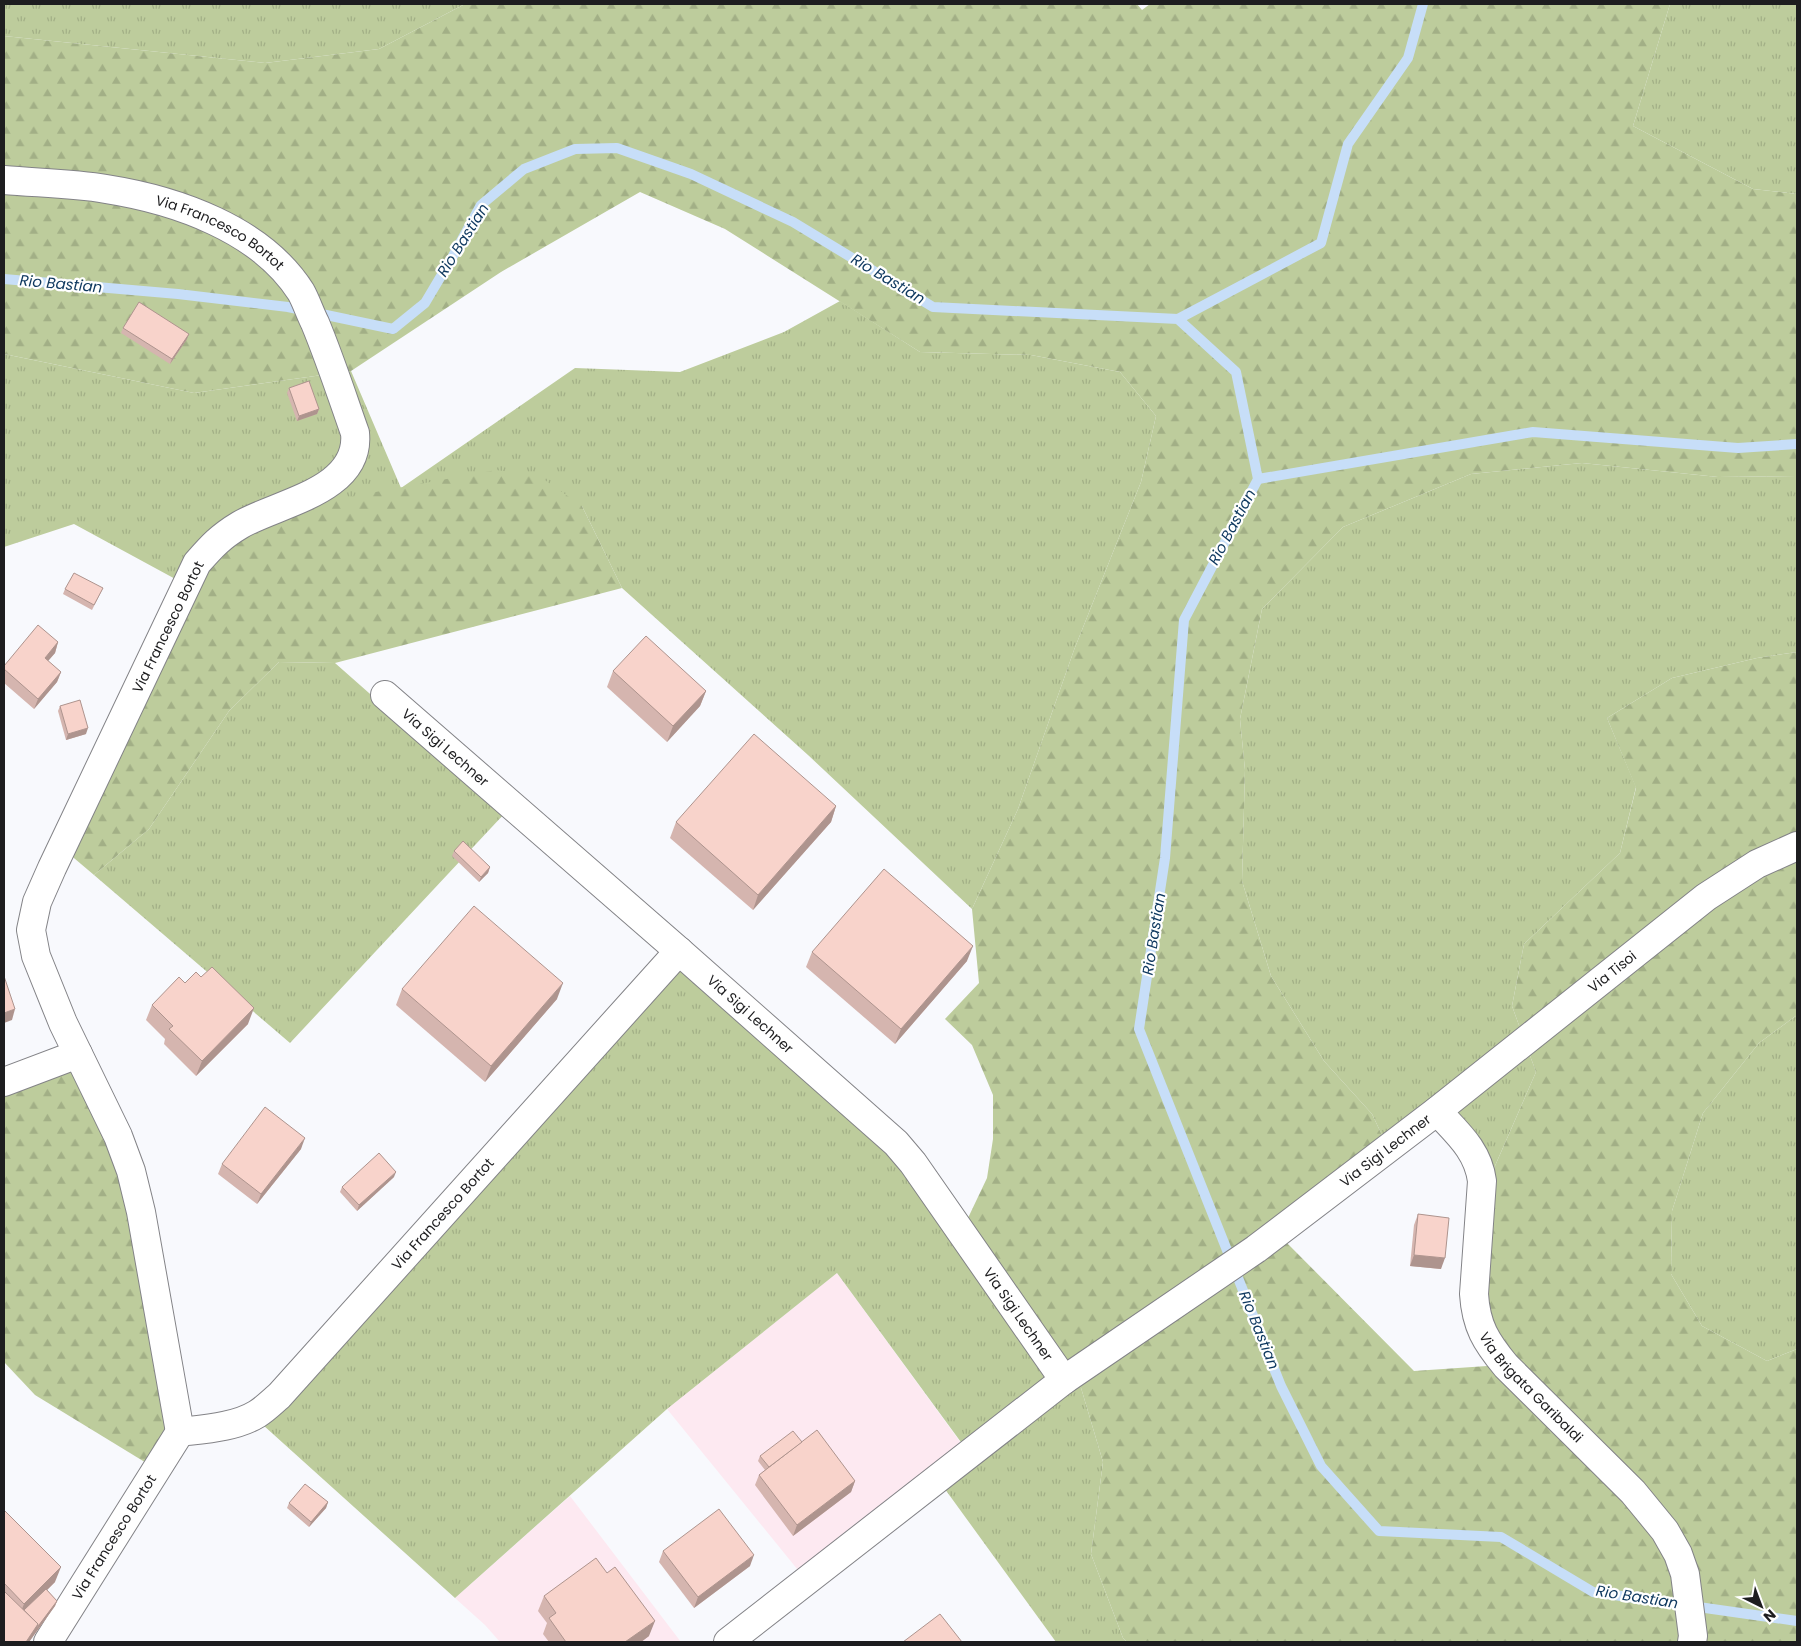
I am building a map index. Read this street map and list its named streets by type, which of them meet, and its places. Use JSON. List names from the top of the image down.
{
  "streets": {
    "street": [
      "Via Francesco Bortot",
      "Via Sigi Lechner",
      "Via Tisoi",
      "Via Brigata Garibaldi"
    ]
  },
  "crossings": [
    ["Via Francesco Bortot", "Via Sigi Lechner"],
    ["Via Sigi Lechner", "Via Tisoi"],
    ["Via Sigi Lechner", "Via Brigata Garibaldi"],
    ["Via Tisoi", "Via Brigata Garibaldi"]
  ],
  "water": ["Rio Bastian"],
  "north": "bottom right"
}
